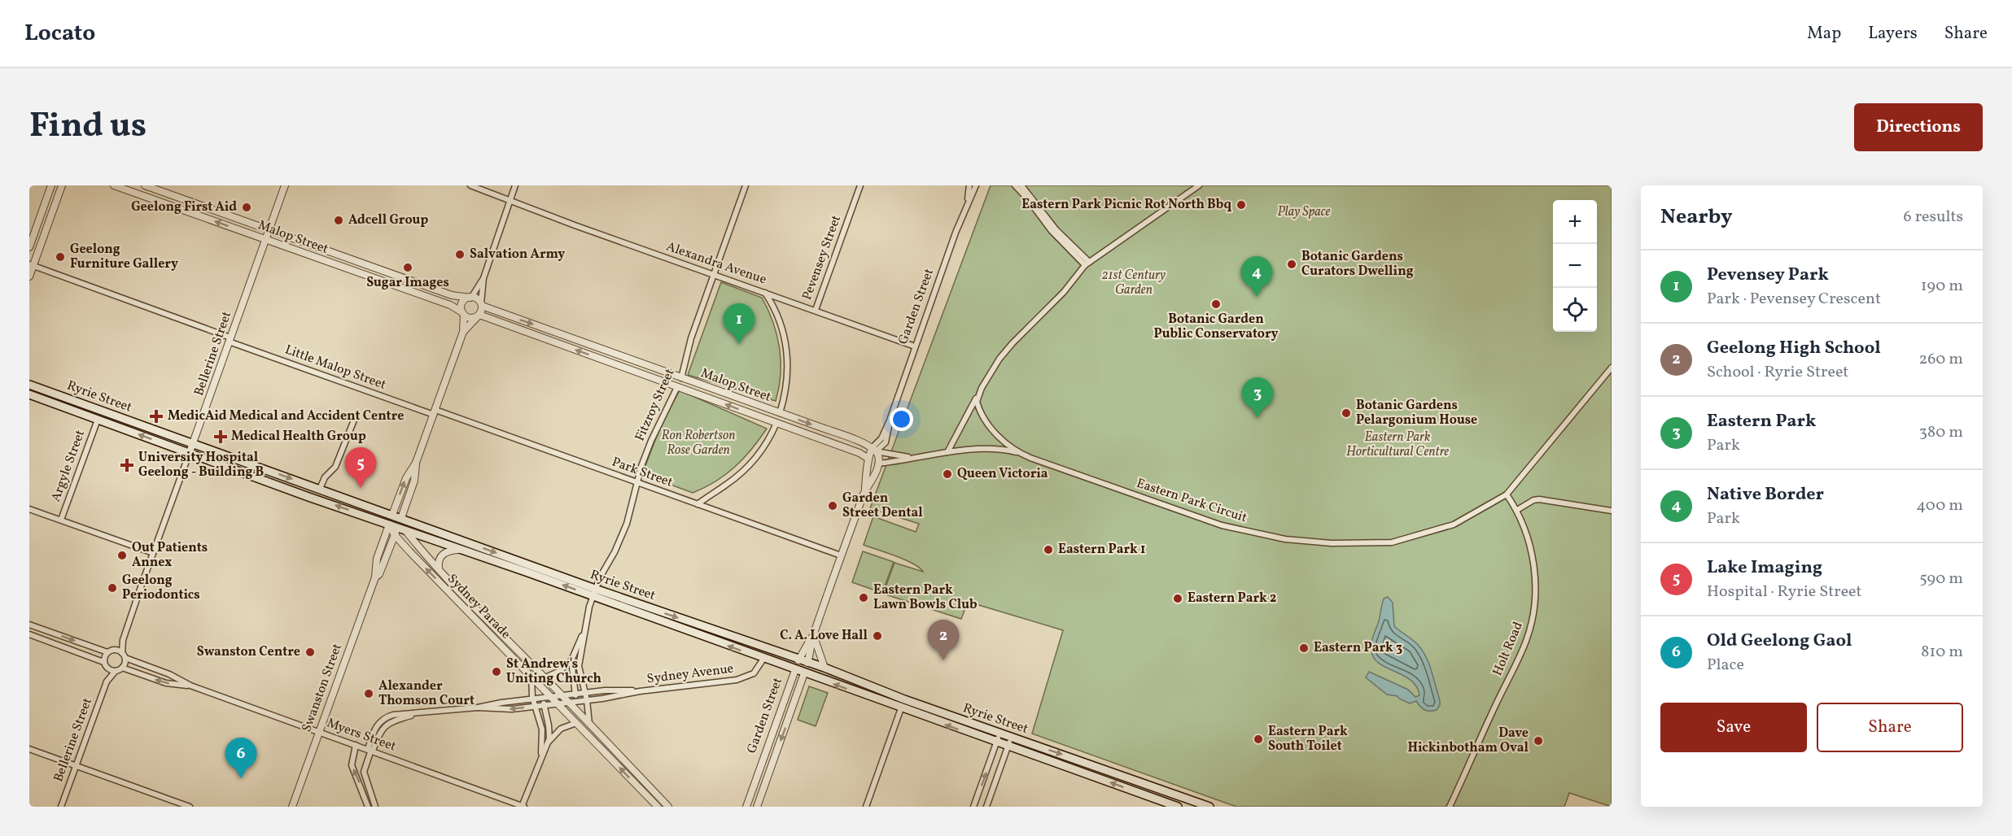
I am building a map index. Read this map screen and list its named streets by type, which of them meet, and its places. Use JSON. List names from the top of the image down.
{
  "streets": {
    "main road": ["Garden Street", "Ryrie Street", "Swanston Street"],
    "street": [
      "Malop Street",
      "Pevensey Street",
      "Alexandra Avenue",
      "Bellerine Street",
      "Little Malop Street",
      "Fitzroy Street",
      "Argyle Street",
      "Park Street",
      "Eastern Park Circuit",
      "Sydney Parade",
      "Holt Road",
      "Sydney Avenue",
      "Myers Street"
    ]
  },
  "crossings": [
    ["Malop Street", "Garden Street"],
    ["Malop Street", "Bellerine Street"],
    ["Malop Street", "Fitzroy Street"],
    ["Malop Street", "Eastern Park Circuit"],
    ["Malop Street", "Swanston Street"],
    ["Pevensey Street", "Alexandra Avenue"],
    ["Alexandra Avenue", "Garden Street"],
    ["Alexandra Avenue", "Fitzroy Street"],
    ["Garden Street", "Ryrie Street"],
    ["Garden Street", "Park Street"],
    ["Garden Street", "Eastern Park Circuit"],
    ["Bellerine Street", "Little Malop Street"],
    ["Bellerine Street", "Ryrie Street"],
    ["Bellerine Street", "Myers Street"],
    ["Little Malop Street", "Park Street"],
    ["Little Malop Street", "Swanston Street"],
    ["Ryrie Street", "Fitzroy Street"],
    ["Ryrie Street", "Argyle Street"],
    ["Ryrie Street", "Sydney Parade"],
    ["Ryrie Street", "Sydney Avenue"],
    ["Ryrie Street", "Swanston Street"],
    ["Fitzroy Street", "Park Street"],
    ["Fitzroy Street", "Sydney Parade"],
    ["Fitzroy Street", "Sydney Avenue"],
    ["Park Street", "Swanston Street"],
    ["Eastern Park Circuit", "Holt Road"],
    ["Sydney Parade", "Sydney Avenue"],
    ["Sydney Parade", "Swanston Street"],
    ["Swanston Street", "Myers Street"]
  ],
  "parks": [
    "Play Space",
    "21st Century Garden",
    "Ron Robertson Rose Garden",
    "Eastern Park Horticultural Centre"
  ],
  "places": {
    "other": [
      "Eastern Park Picnic Rot North Bbq",
      "Geelong First Aid",
      "Adcell Group",
      "Salvation Army",
      "Geelong Furniture Gallery",
      "Botanic Gardens Curators Dwelling",
      "Sugar Images",
      "Botanic Garden Public Conservatory",
      "Botanic Gardens Pelargonium House",
      "Queen Victoria",
      "Garden Street Dental",
      "Eastern Park 1",
      "Out Patients Annex",
      "Geelong Periodontics",
      "Eastern Park Lawn Bowls Club",
      "Eastern Park 2",
      "C. A. Love Hall",
      "Eastern Park 3",
      "Swanston Centre",
      "St Andrew's Uniting Church",
      "Alexander Thomson Court",
      "Eastern Park South Toilet",
      "Dave Hickinbotham Oval"
    ],
    "health": ["MedicAid Medical and Accident Centre", "Medical Health Group", "University Hospital Geelong - Building B"]
  },
  "page": {
    "header": "Locato",
    "nav": ["Map", "Layers", "Share"],
    "title": "Find us",
    "buttons": [
      "Directions",
      ["Save", "Share"]
    ],
    "heading": ["Nearby", "6 results"],
    "map_buttons": ["+", "−"],
    "list": [
      {
        "mark": "1",
        "name": "Pevensey Park",
        "note": "Park · Pevensey Crescent",
        "value": "190 m"
      },
      {
        "mark": "2",
        "name": "Geelong High School",
        "note": "School · Ryrie Street",
        "value": "260 m"
      },
      {
        "mark": "3",
        "name": "Eastern Park",
        "note": "Park",
        "value": "380 m"
      },
      {
        "mark": "4",
        "name": "Native Border",
        "note": "Park",
        "value": "400 m"
      },
      {
        "mark": "5",
        "name": "Lake Imaging",
        "note": "Hospital · Ryrie Street",
        "value": "590 m"
      },
      {
        "mark": "6",
        "name": "Old Geelong Gaol",
        "note": "Place",
        "value": "810 m"
      }
    ],
    "pins": [
      "4",
      "1",
      "3",
      "5",
      "2",
      "6"
    ]
  }
}
